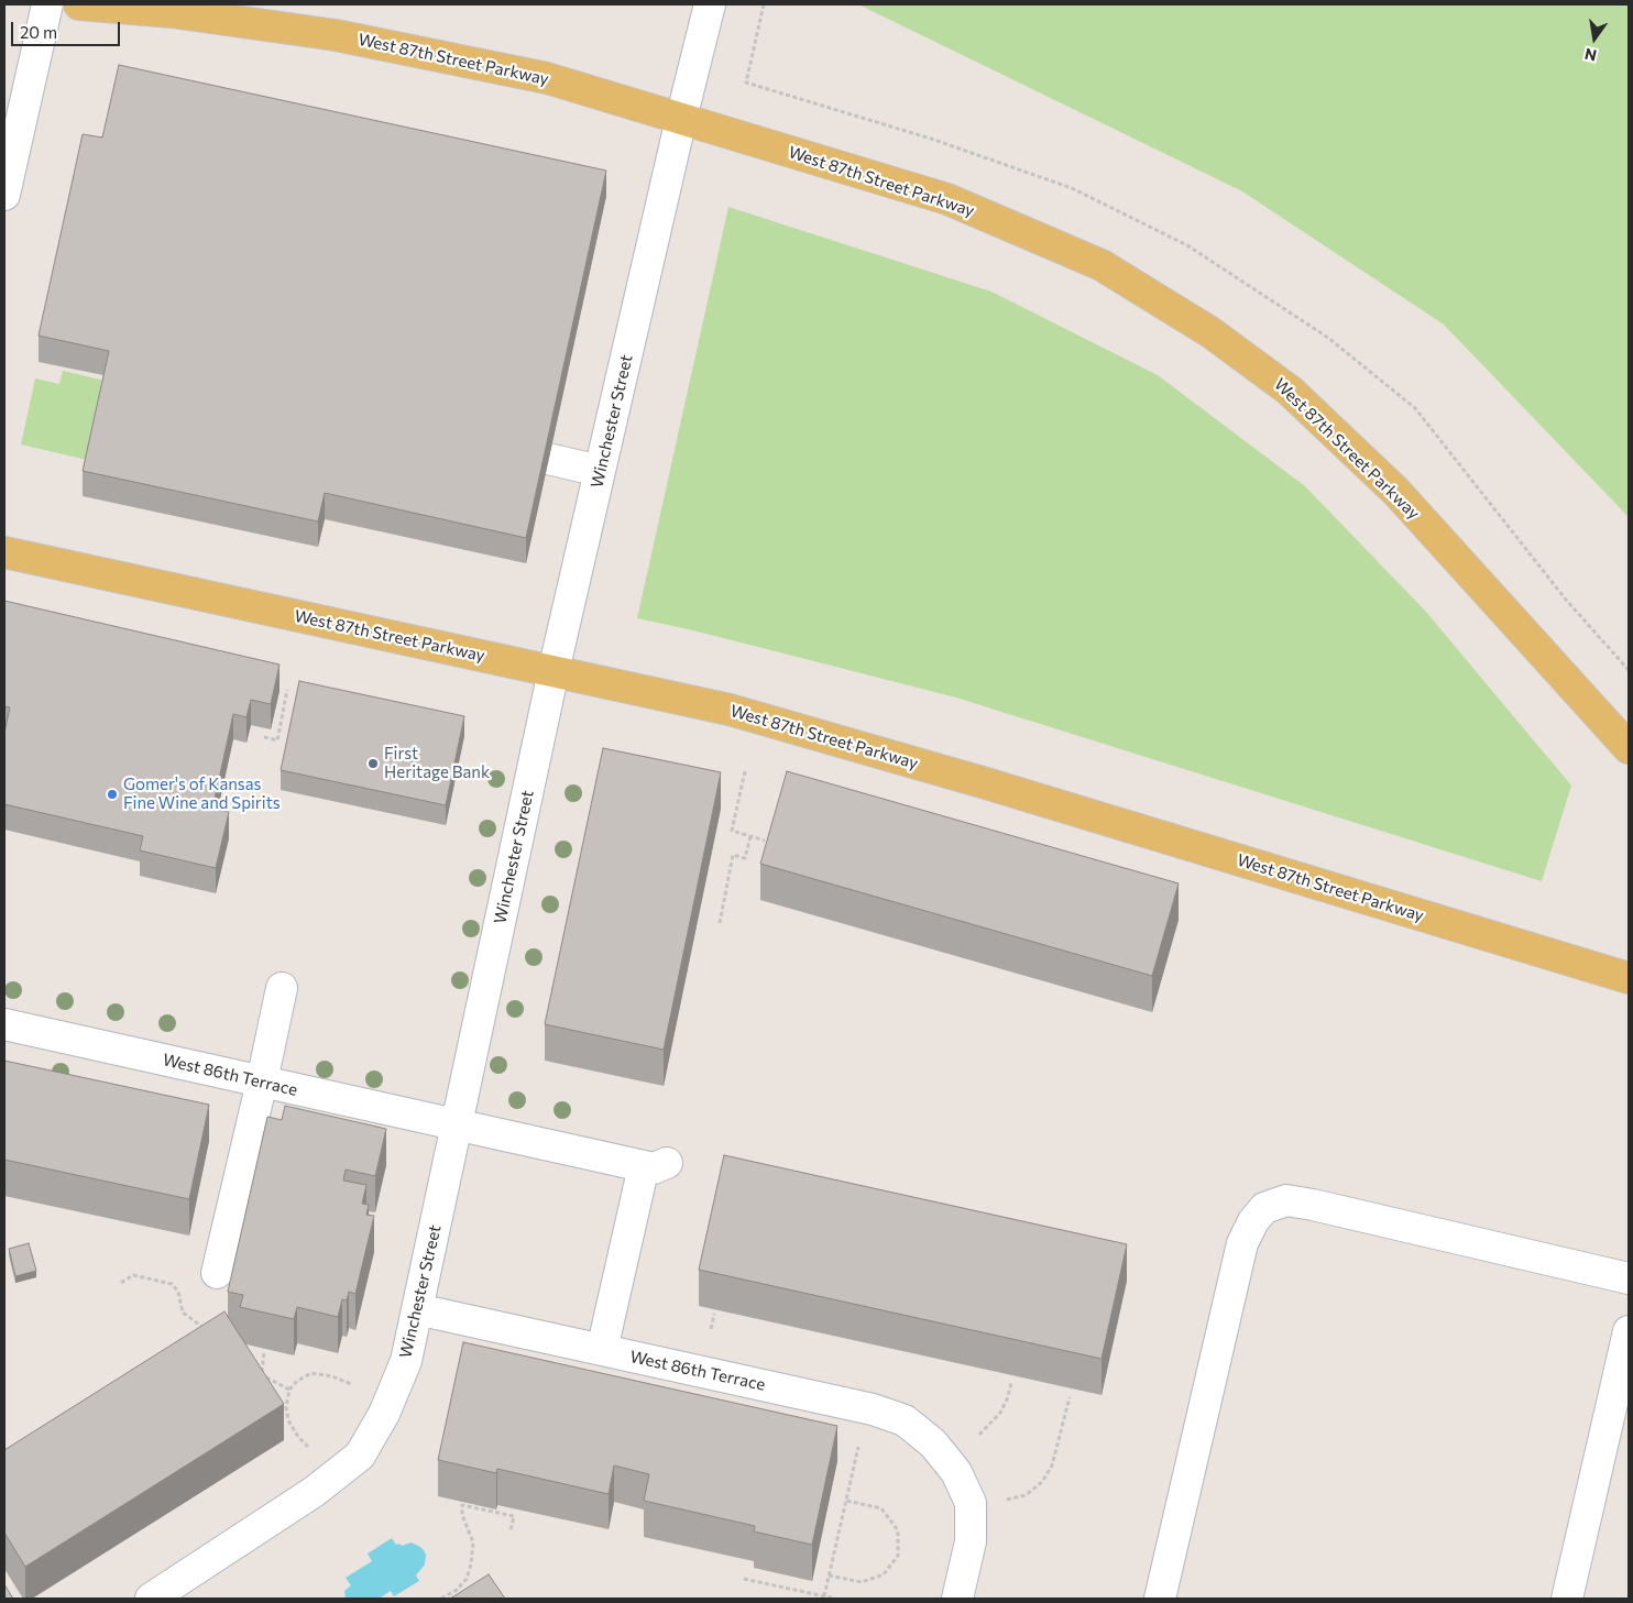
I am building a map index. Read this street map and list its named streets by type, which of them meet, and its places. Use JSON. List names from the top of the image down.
{
  "streets": {
    "main road": ["West 87th Street Parkway"],
    "street": ["Winchester Street", "West 86th Terrace"]
  },
  "crossings": [
    ["West 87th Street Parkway", "Winchester Street"],
    ["Winchester Street", "West 86th Terrace"]
  ],
  "places": ["First Heritage Bank", "Gomer's of Kansas Fine Wine and Spirits"],
  "scale_bar": "20 m",
  "north": "bottom"
}
